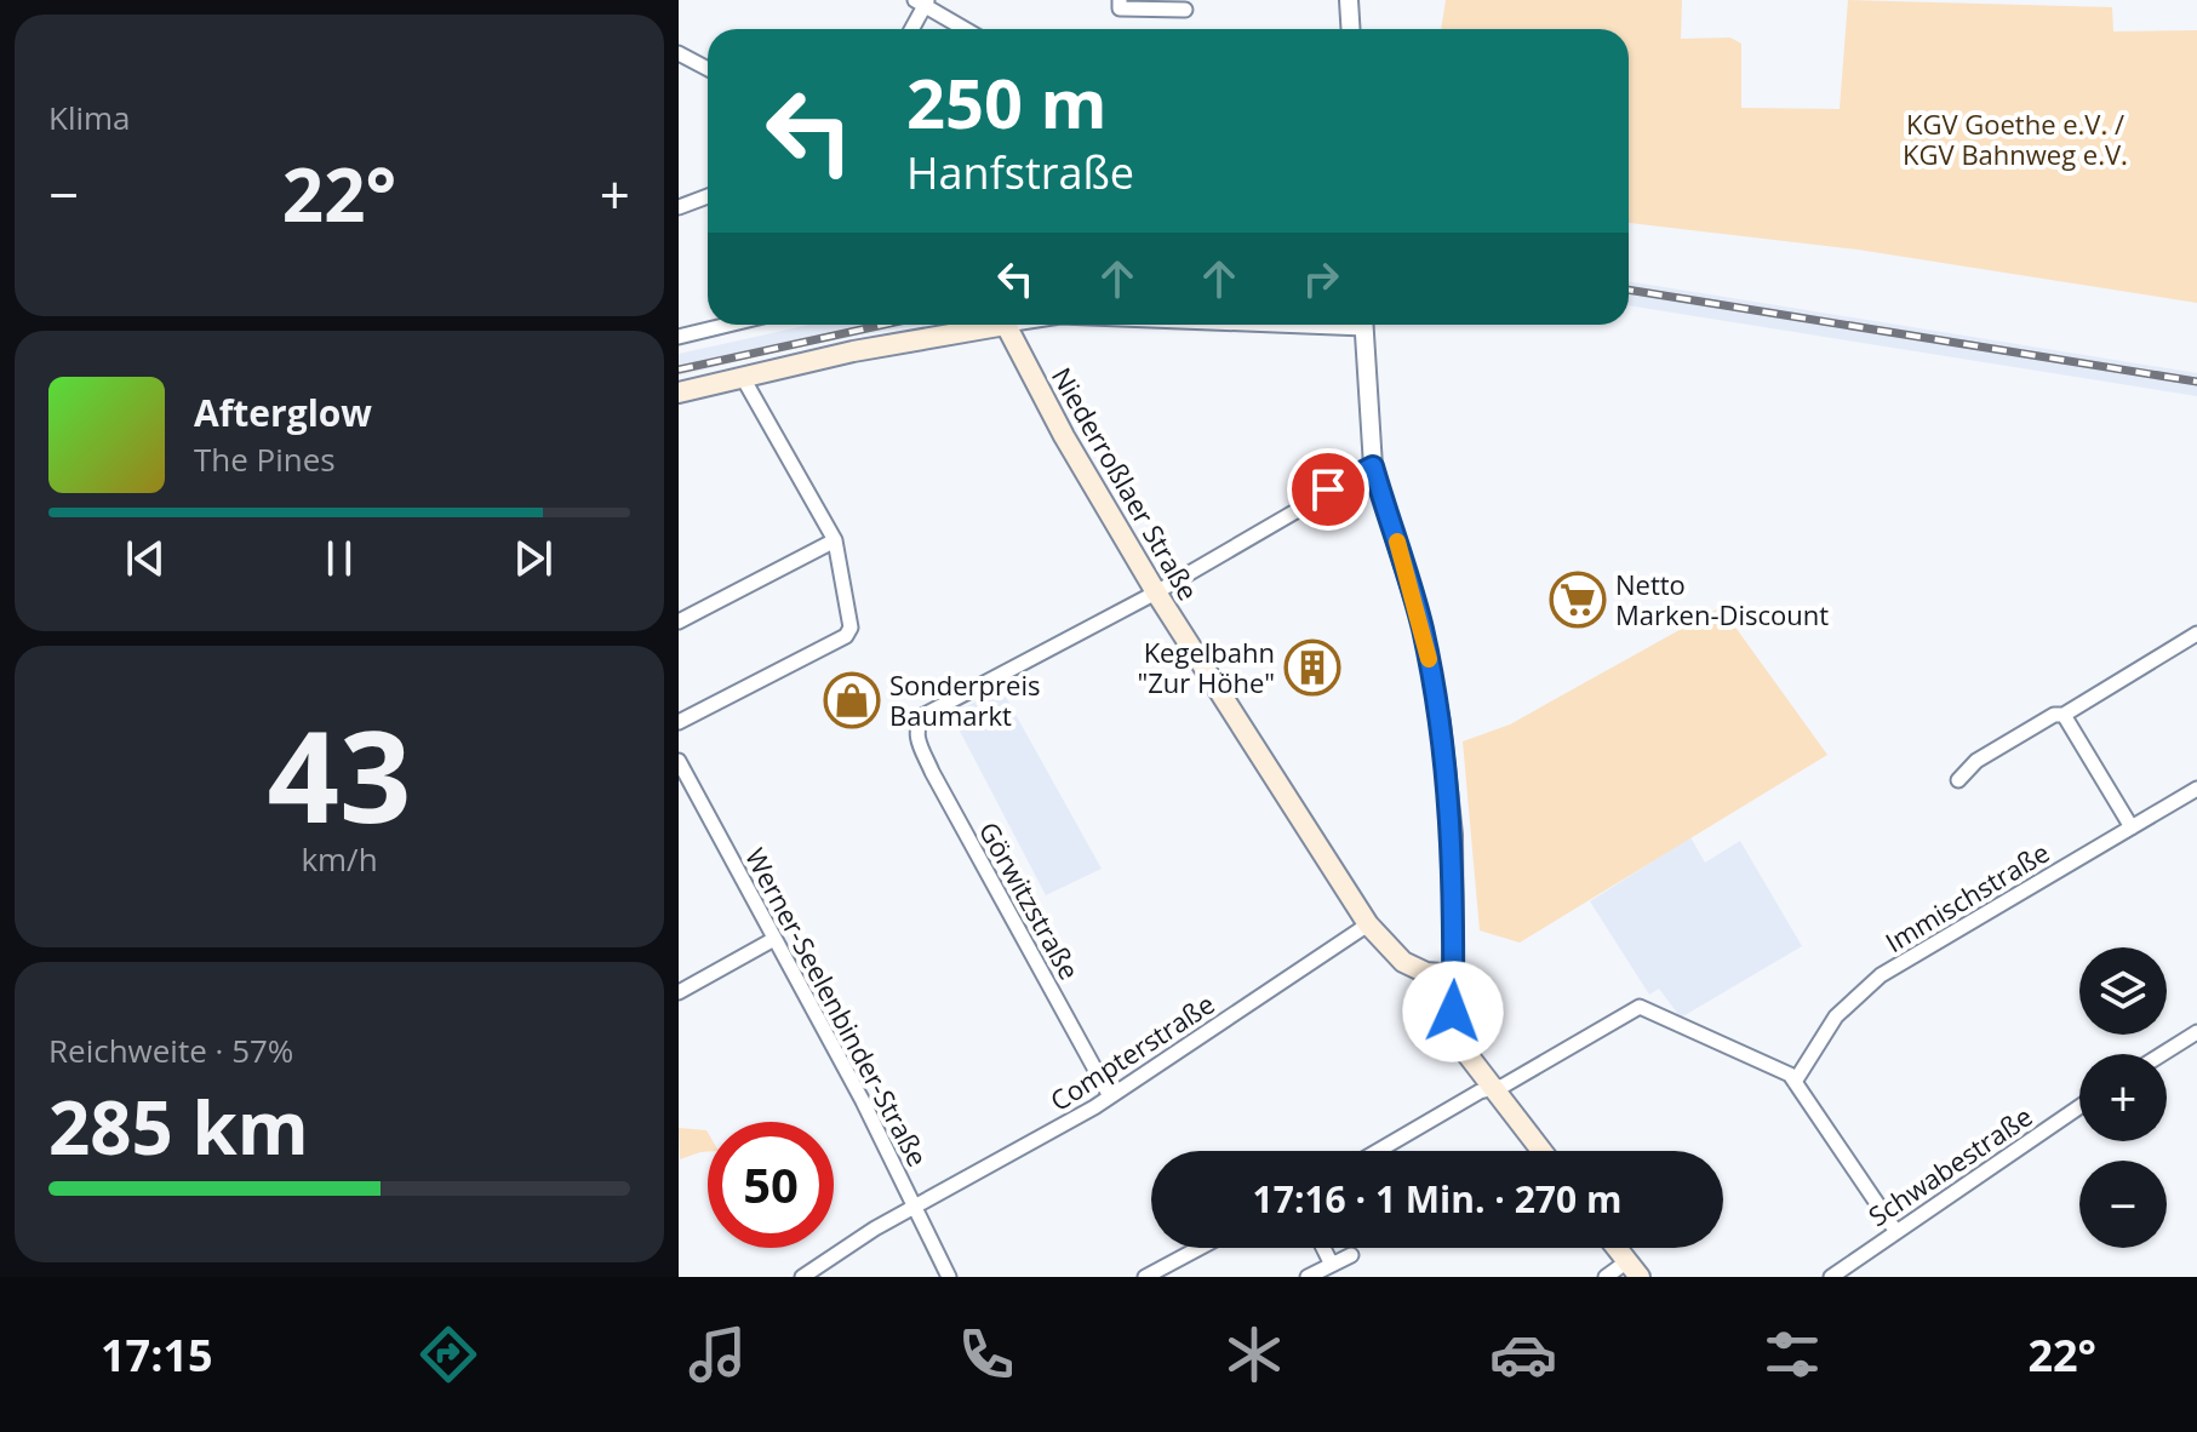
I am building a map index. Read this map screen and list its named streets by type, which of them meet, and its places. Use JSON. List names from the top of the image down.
{
  "streets": {
    "main road": ["Niederroßlaer Straße"],
    "street": [
      "Immischstraße",
      "Görwitzstraße",
      "Werner-Seelenbinder-Straße",
      "Compterstraße",
      "Schwabestraße"
    ]
  },
  "crossings": [
    ["Niederroßlaer Straße", "Görwitzstraße"],
    ["Niederroßlaer Straße", "Compterstraße"],
    ["Görwitzstraße", "Compterstraße"],
    ["Werner-Seelenbinder-Straße", "Compterstraße"]
  ],
  "parks": ["KGV Goethe e.V. / KGV Bahnweg e.V."],
  "places": {
    "supermarket": ["Netto Marken-Discount"],
    "building": ["Kegelbahn \"Zur Höhe\""],
    "shop": ["Sonderpreis Baumarkt"]
  },
  "page": {
    "tile": [
      "Klima",
      ["43", "km/h"],
      ["Reichweite · 57%", "285 km"]
    ],
    "turn": ["250 m", "Hanfstraße"],
    "heat": ["−", "22°", "+"],
    "song": ["Afterglow", "The Pines"],
    "map_buttons": ["+", "−"],
    "limit": "50",
    "trip": "17:16 · 1 Min. · 270 m",
    "tabs": ["17:15", "22°"]
  }
}
